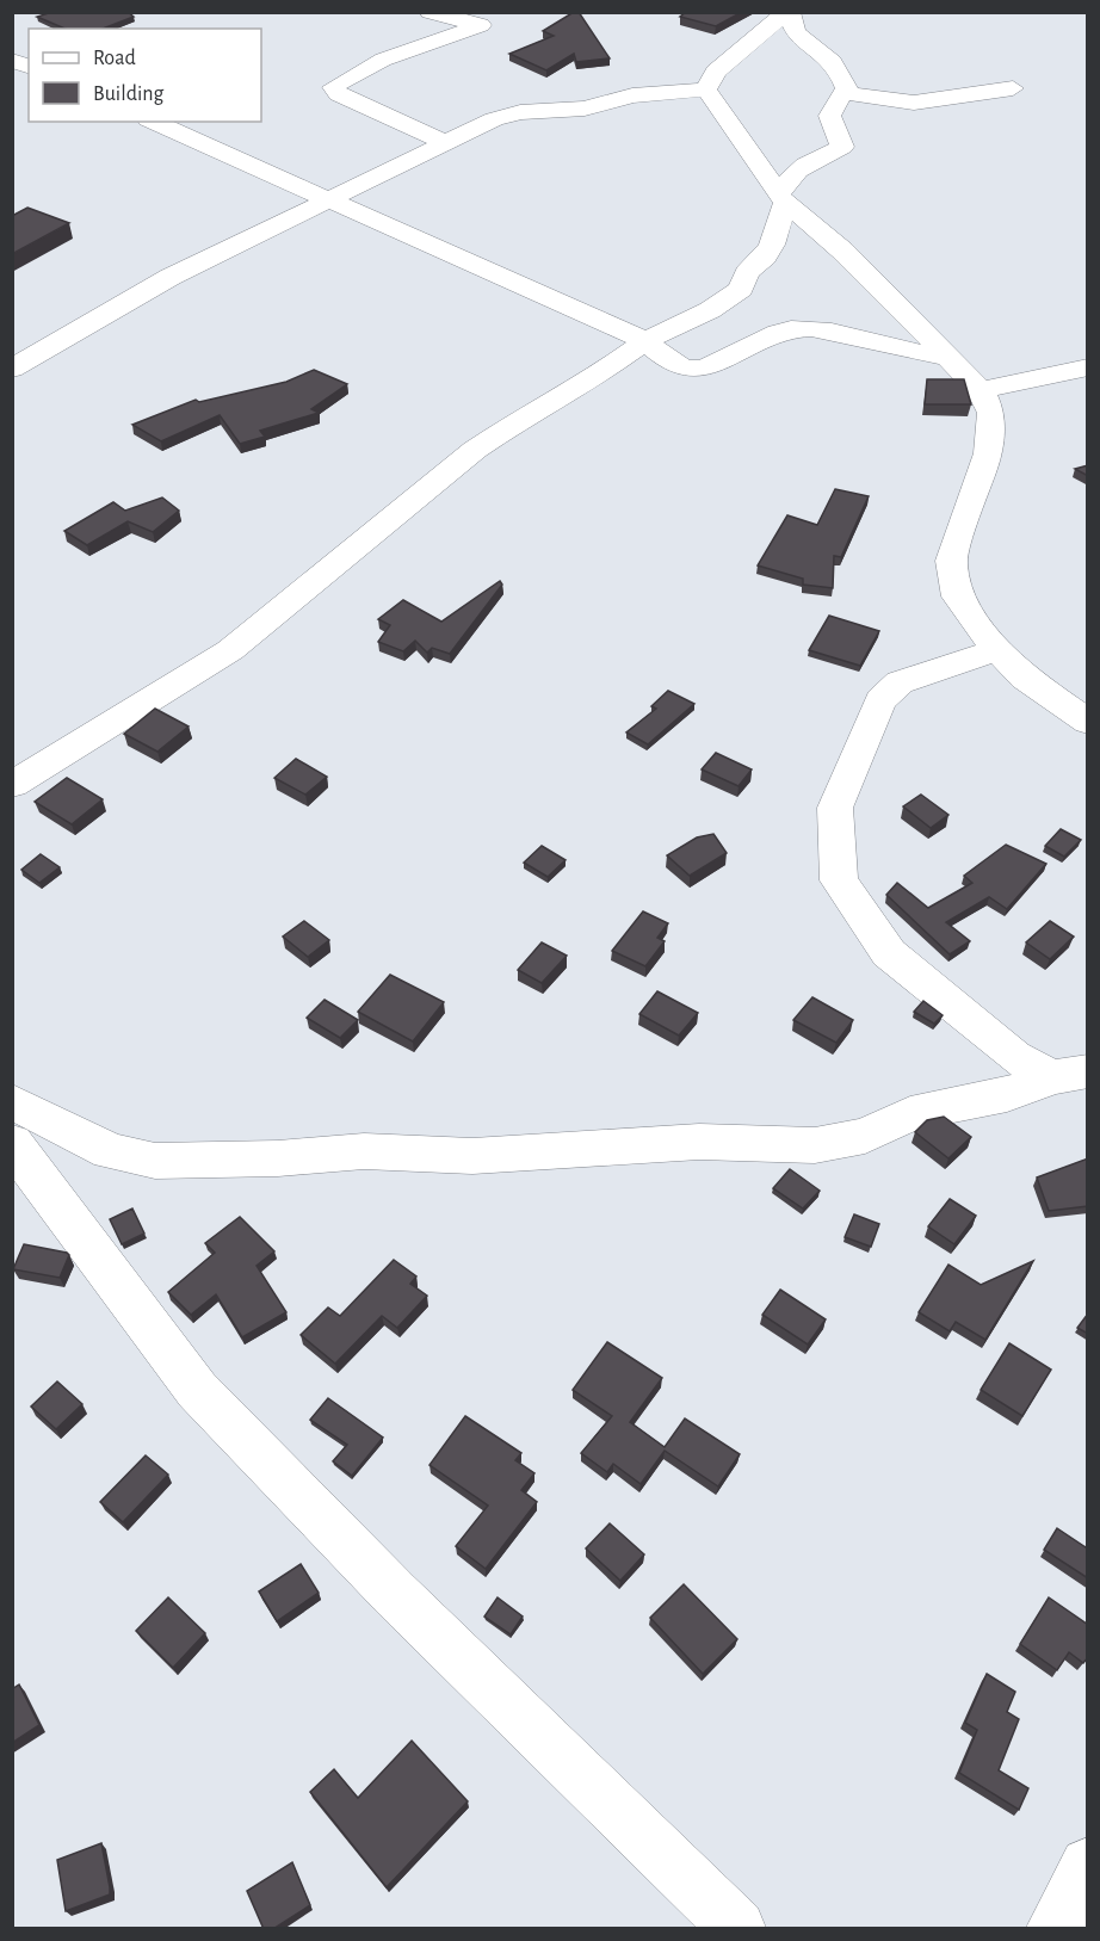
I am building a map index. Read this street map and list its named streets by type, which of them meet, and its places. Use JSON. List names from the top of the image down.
{
  "legend": ["Road", "Building"]
}
